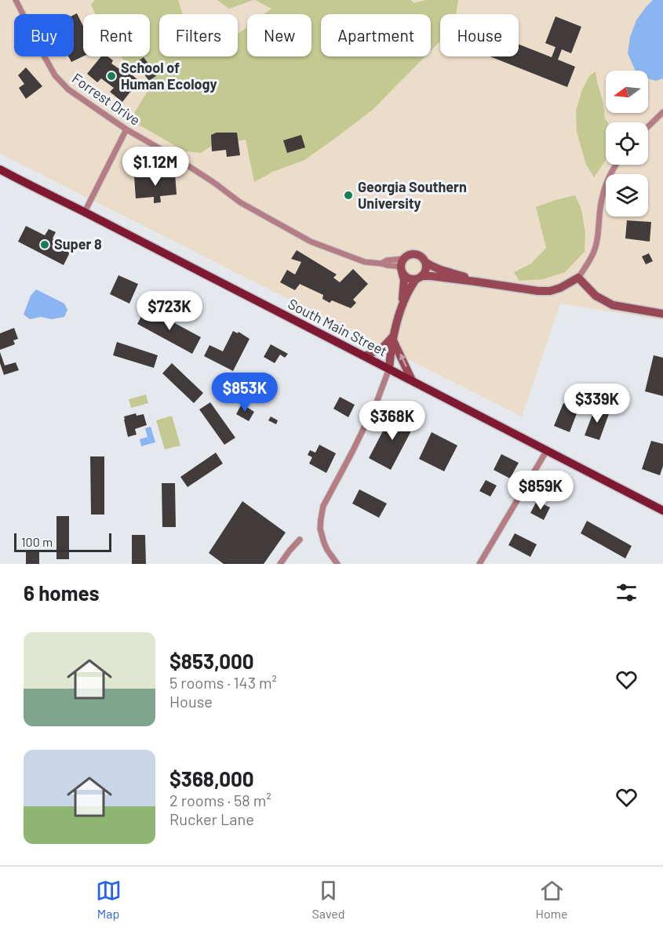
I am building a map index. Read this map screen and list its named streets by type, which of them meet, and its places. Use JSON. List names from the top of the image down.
{
  "streets": {
    "main road": ["South Main Street"],
    "street": ["Forrest Drive"]
  },
  "places": ["School of Human Ecology", "Georgia Southern University", "Super 8"],
  "scale_bar": "100 m",
  "north": "left",
  "page": {
    "chip": [
      "Buy",
      "Rent",
      "Filters",
      "New",
      "Apartment",
      "House"
    ],
    "price": [
      "$1.12M",
      "$723K",
      "$853K",
      "$339K",
      "$368K",
      "$859K"
    ],
    "scale": "100 m",
    "heading": "6 homes",
    "list": [
      {
        "name": "$853,000",
        "note": "5 rooms · 143 m² · House"
      },
      {
        "name": "$368,000",
        "note": "2 rooms · 58 m² · Rucker Lane"
      }
    ],
    "tabs": ["Map", "Saved", "Home"]
  }
}
